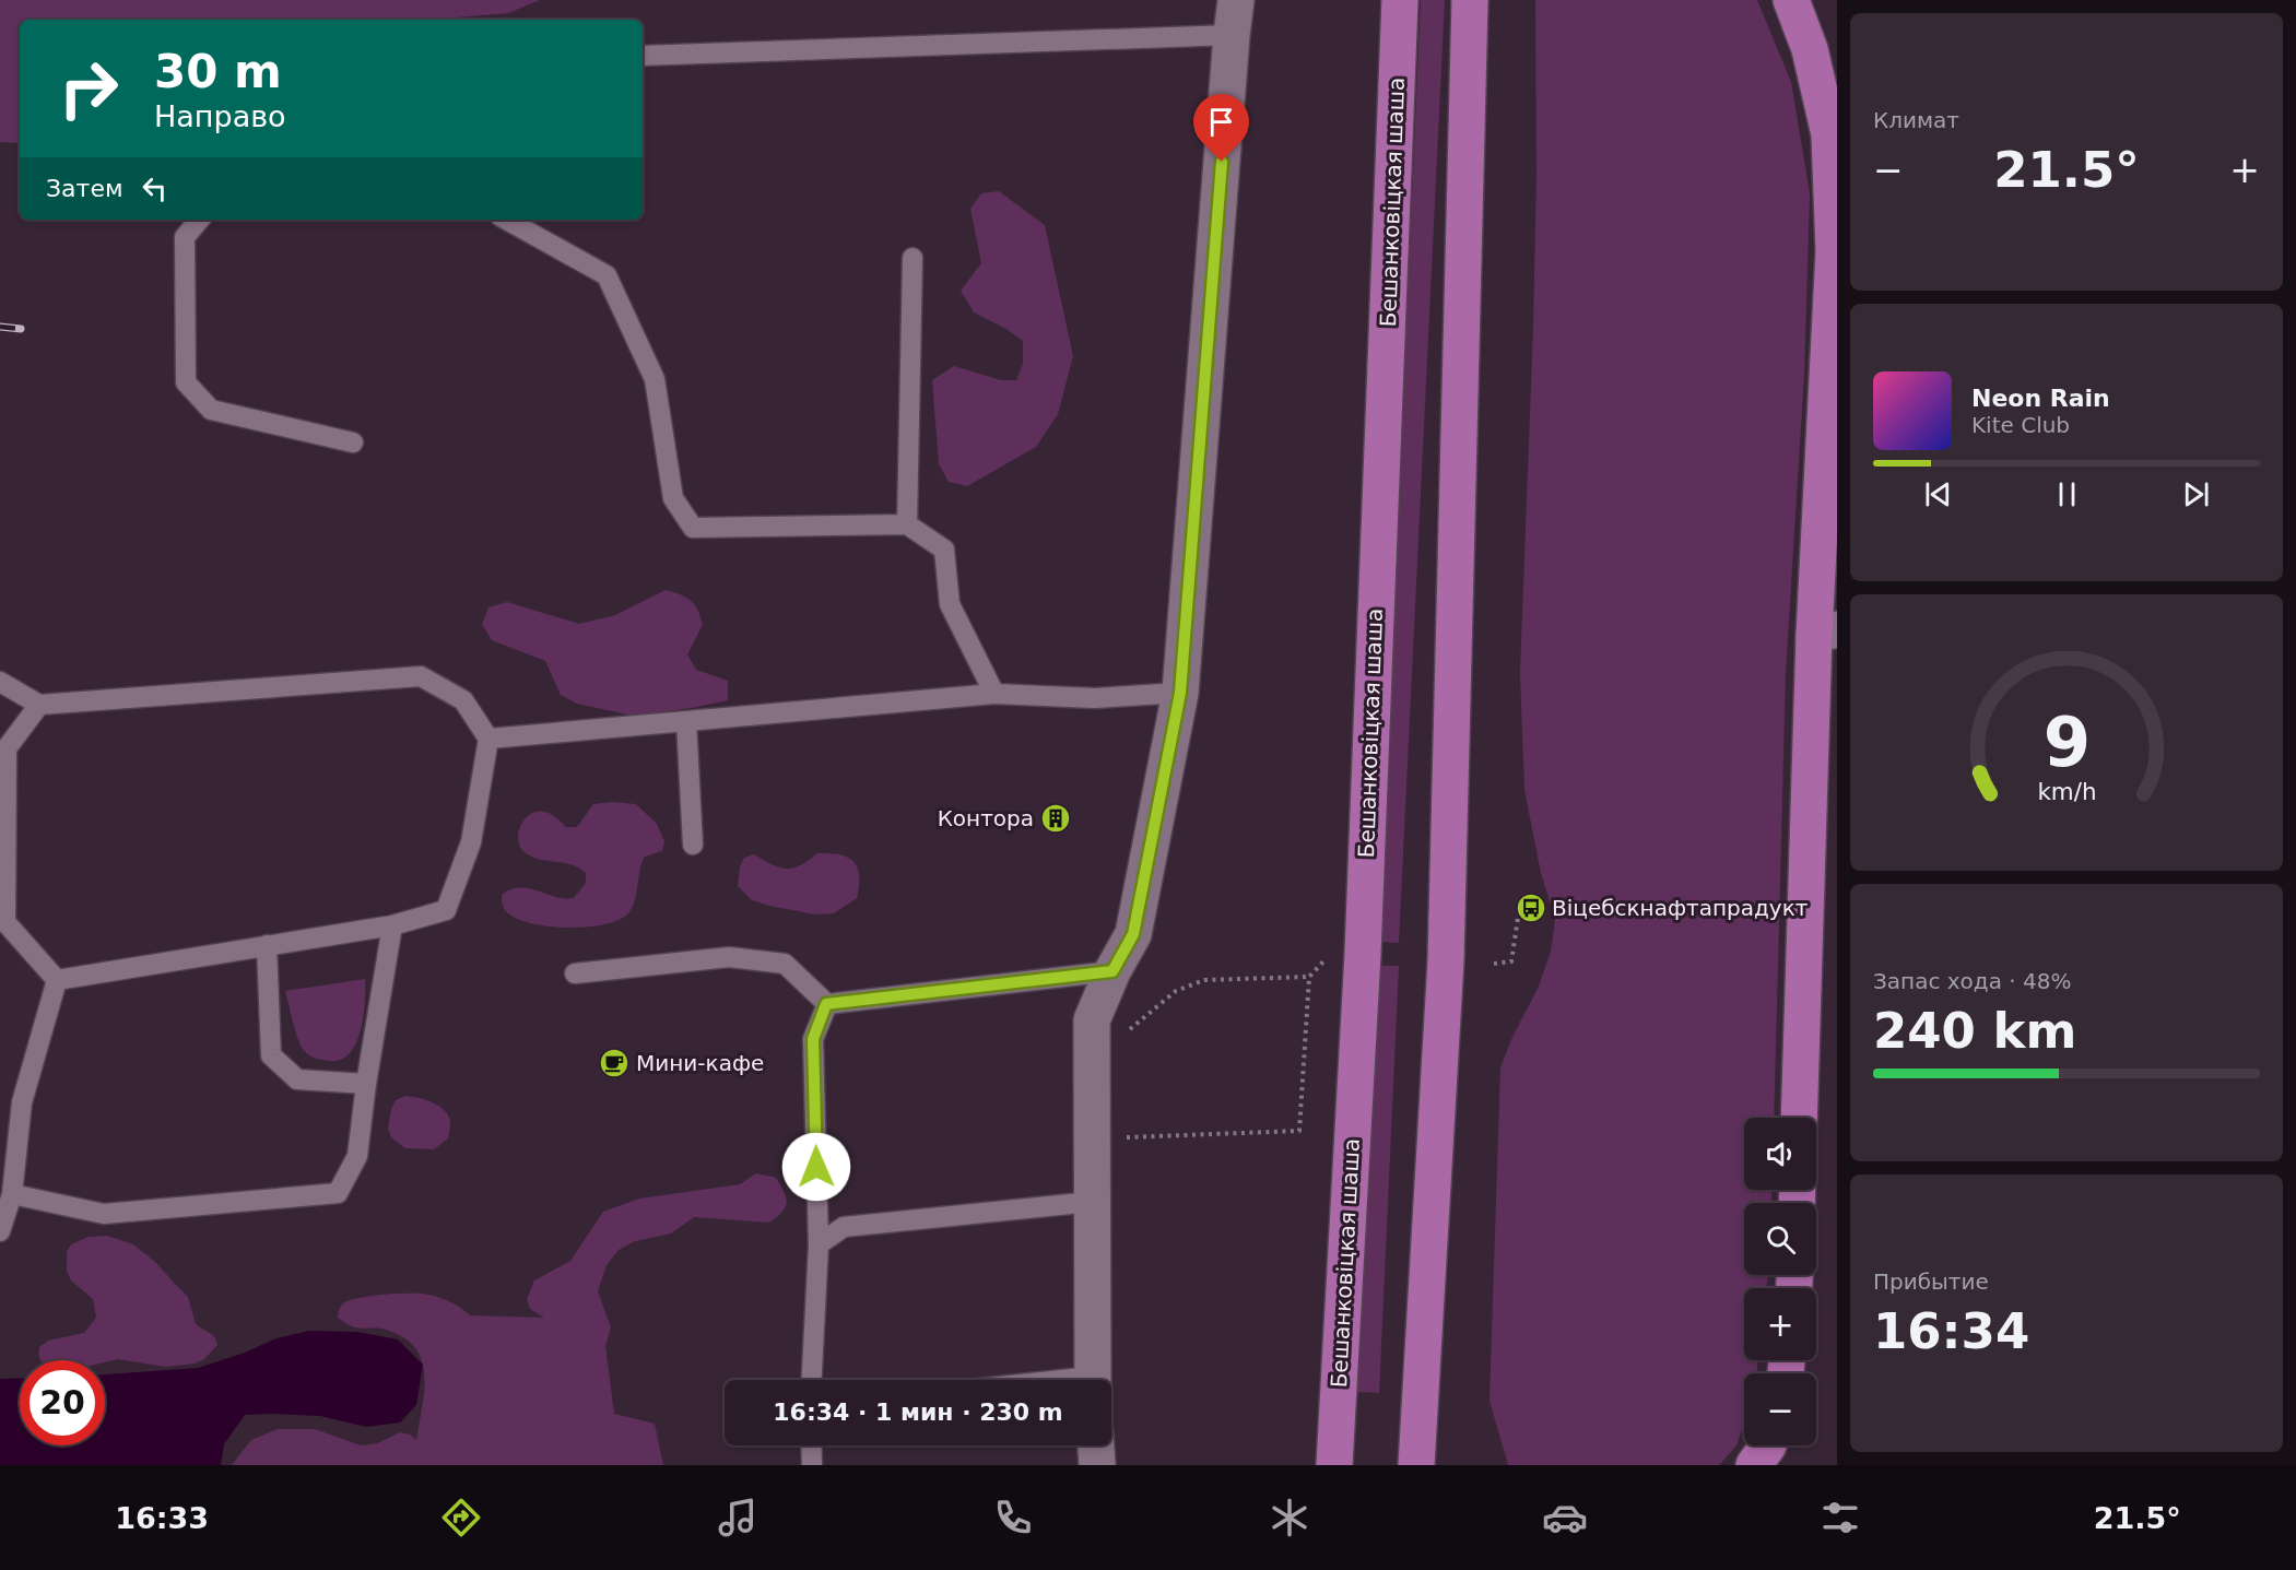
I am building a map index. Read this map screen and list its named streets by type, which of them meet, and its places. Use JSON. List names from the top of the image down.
{
  "streets": {
    "main road": ["Бешанковіцкая шаша"]
  },
  "places": {
    "building": ["Контора"],
    "bus stop": ["Віцебскнафтапрадукт"],
    "cafe": ["Мини-кафе"]
  },
  "page": {
    "tile": [
      "Климат",
      ["Запас хода · 48%", "240 km"],
      ["Прибытие", "16:34"]
    ],
    "turn": ["30 m", "Направо"],
    "heat": ["−", "21.5°", "+"],
    "then": "Затем",
    "song": ["Neon Rain", "Kite Club"],
    "map_buttons": ["+", "−"],
    "limit": "20",
    "trip": "16:34 · 1 мин · 230 m",
    "tabs": ["16:33", "21.5°"],
    "gauge": ["9", "km/h"]
  }
}
